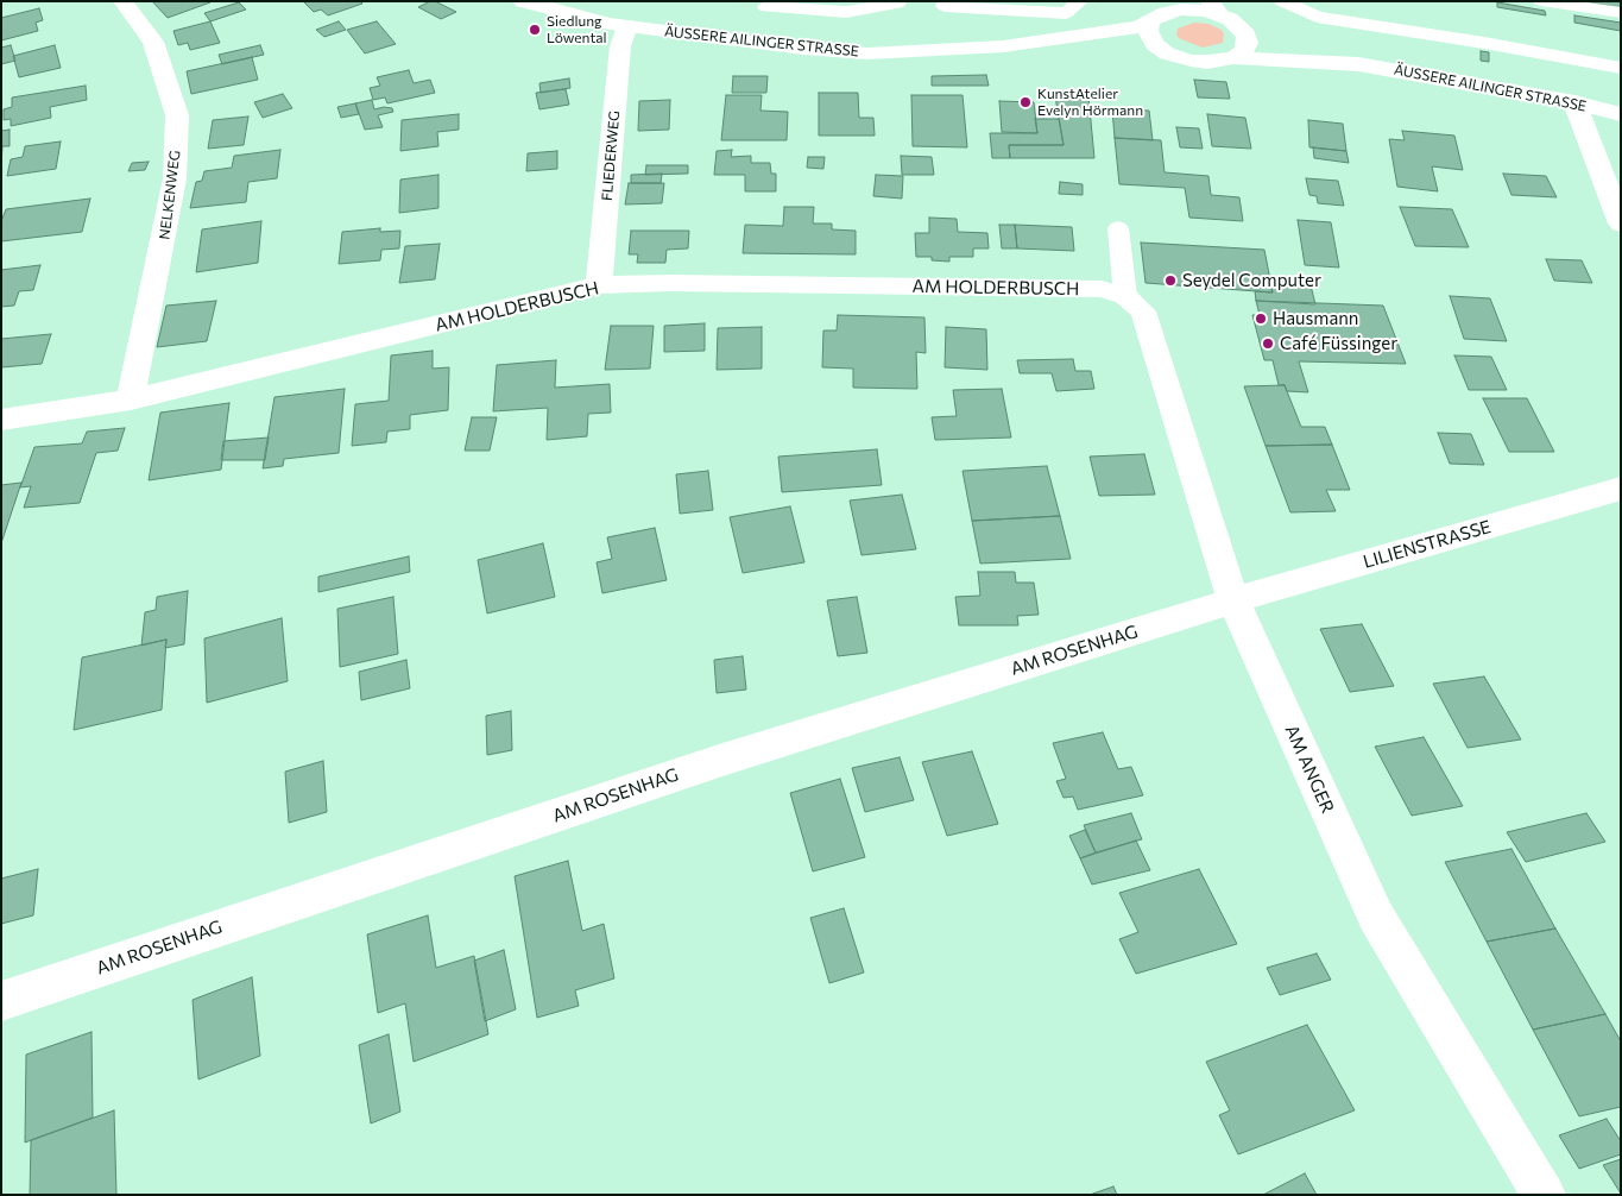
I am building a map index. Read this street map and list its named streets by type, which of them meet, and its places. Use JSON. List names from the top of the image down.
{
  "streets": {
    "street": [
      "ÄUSSERE AILINGER STRASSE",
      "FLIEDERWEG",
      "NELKENWEG",
      "AM HOLDERBUSCH",
      "LILIENSTRASSE",
      "AM ROSENHAG",
      "AM ANGER"
    ]
  },
  "crossings": [
    ["ÄUSSERE AILINGER STRASSE", "FLIEDERWEG"],
    ["FLIEDERWEG", "AM HOLDERBUSCH"],
    ["NELKENWEG", "AM HOLDERBUSCH"],
    ["AM HOLDERBUSCH", "AM ANGER"],
    ["LILIENSTRASSE", "AM ROSENHAG"],
    ["LILIENSTRASSE", "AM ANGER"],
    ["AM ROSENHAG", "AM ANGER"]
  ],
  "places": [
    "Siedlung Löwental",
    "KunstAtelier Evelyn Hörmann",
    "Seydel Computer",
    "Hausmann",
    "Café Füssinger"
  ]
}
